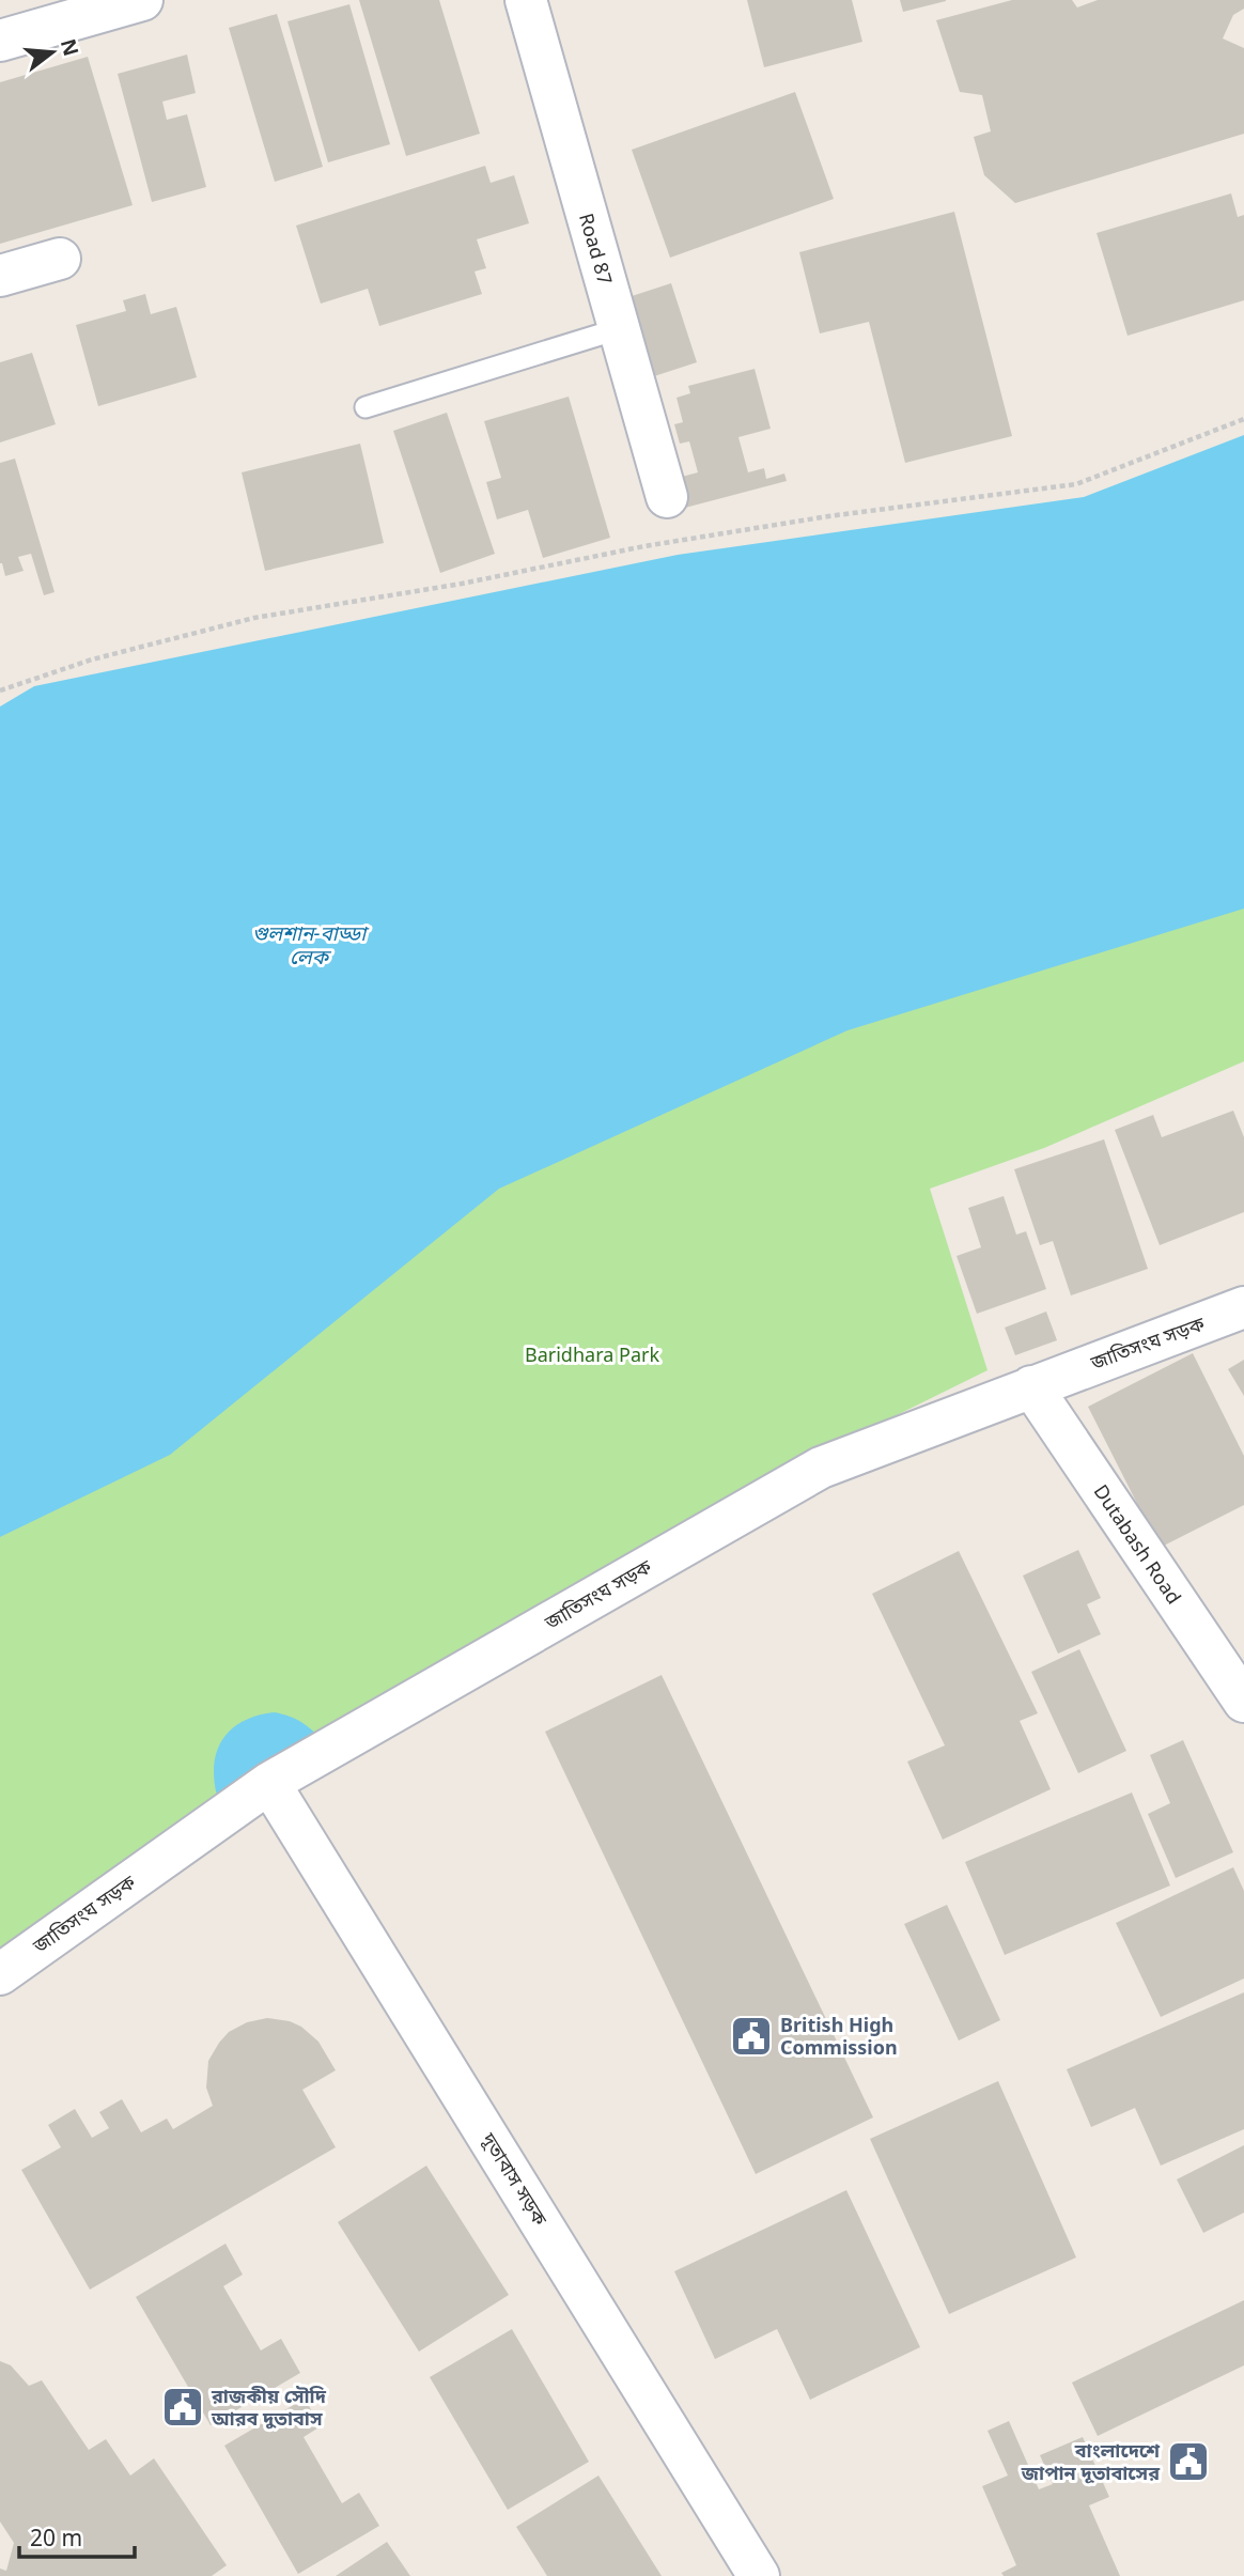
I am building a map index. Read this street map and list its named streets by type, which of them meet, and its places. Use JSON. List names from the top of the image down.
{
  "streets": {
    "street": [
      "Road 87",
      "জাতিসংঘ সড়ক",
      "Dutabash Road",
      "দূতাবাস সড়ক"
    ]
  },
  "crossings": [
    ["জাতিসংঘ সড়ক", "Dutabash Road"],
    ["জাতিসংঘ সড়ক", "দূতাবাস সড়ক"]
  ],
  "water": ["গুলশান-বাড্ডা লেক"],
  "parks": ["Baridhara Park"],
  "places": {
    "public building": ["British High Commission", "রাজকীয় সৌদি আরব দুতাবাস", "বাংলাদেশে জাপান দূতাবাসের"]
  },
  "scale_bar": "20 m",
  "north": "right"
}
